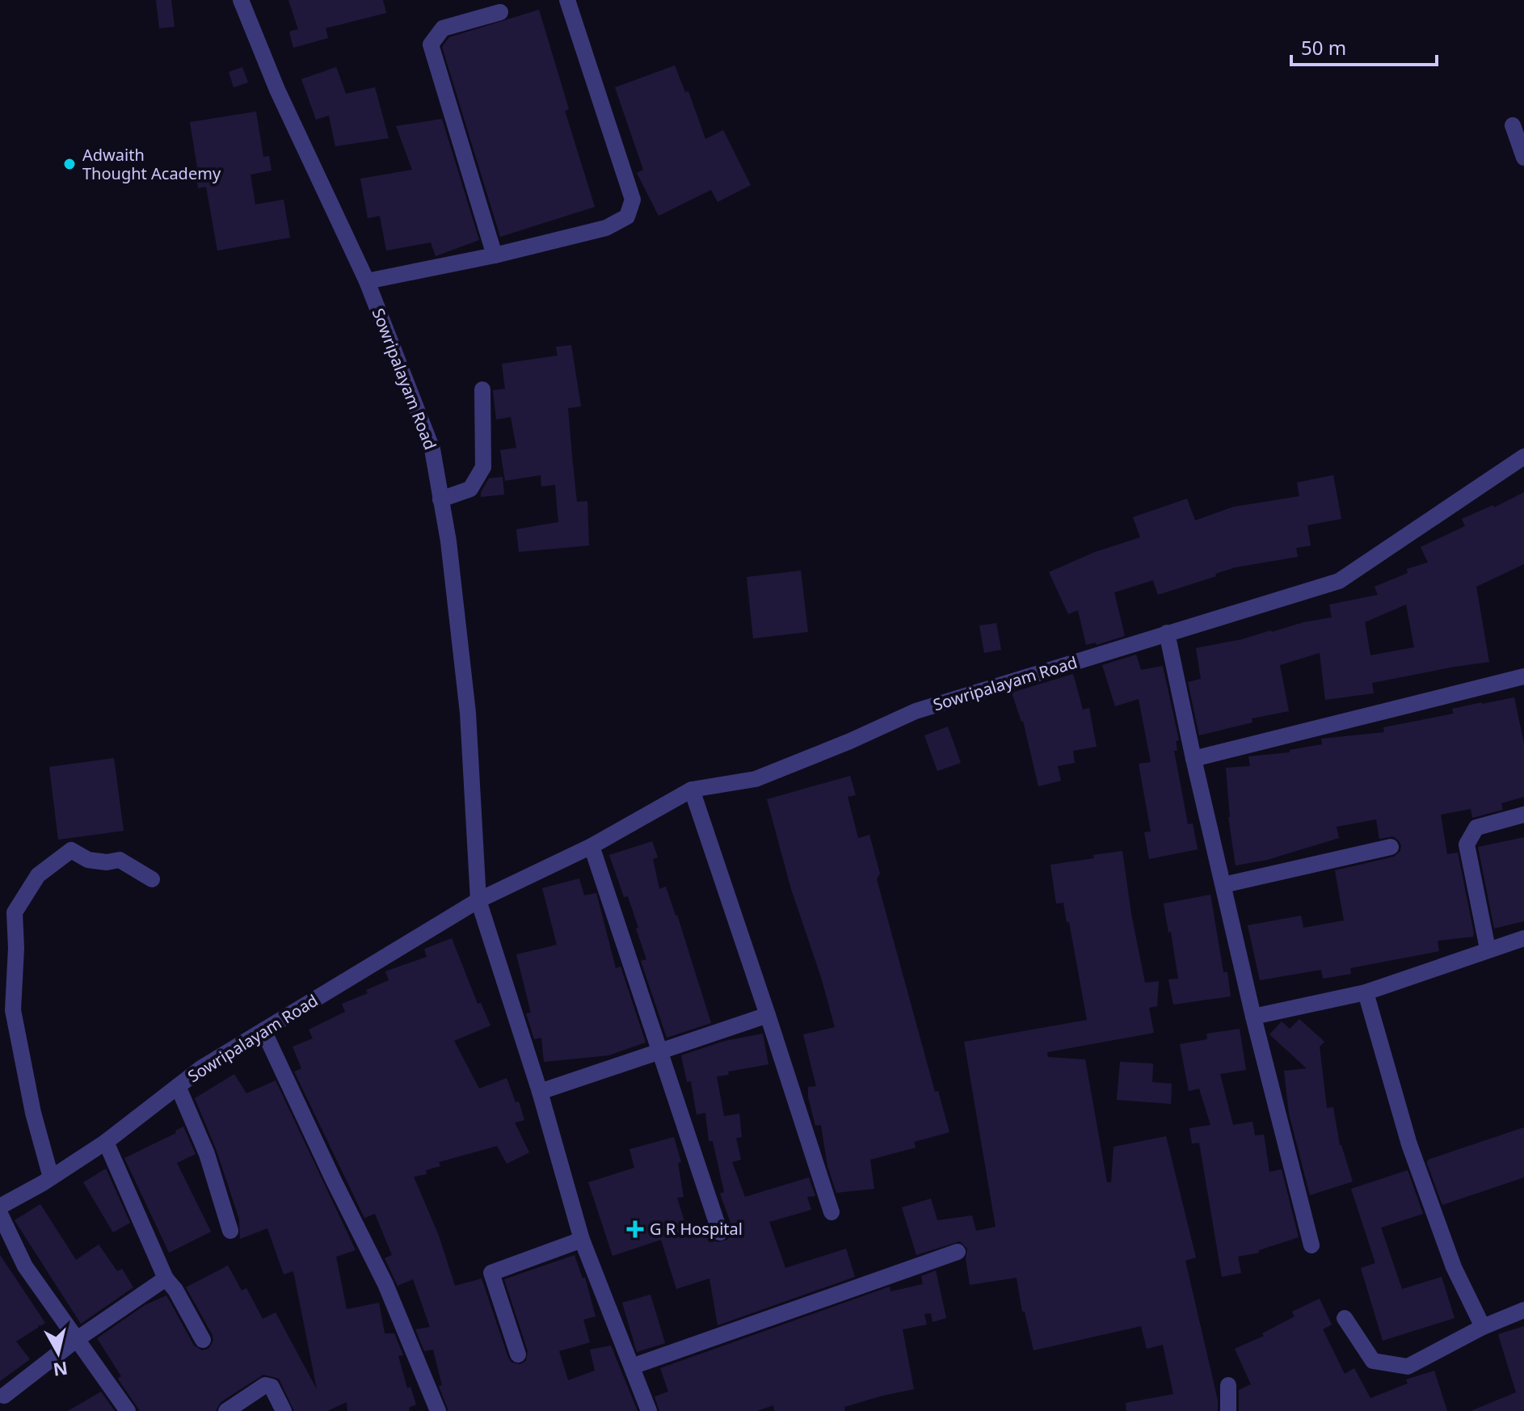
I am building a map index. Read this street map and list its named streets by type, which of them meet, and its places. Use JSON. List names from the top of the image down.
{
  "streets": {
    "street": ["Sowripalayam Road"]
  },
  "places": {
    "other": ["Adwaith Thought Academy"],
    "health": ["G R Hospital"]
  },
  "scale_bar": "50 m",
  "north": "bottom"
}
